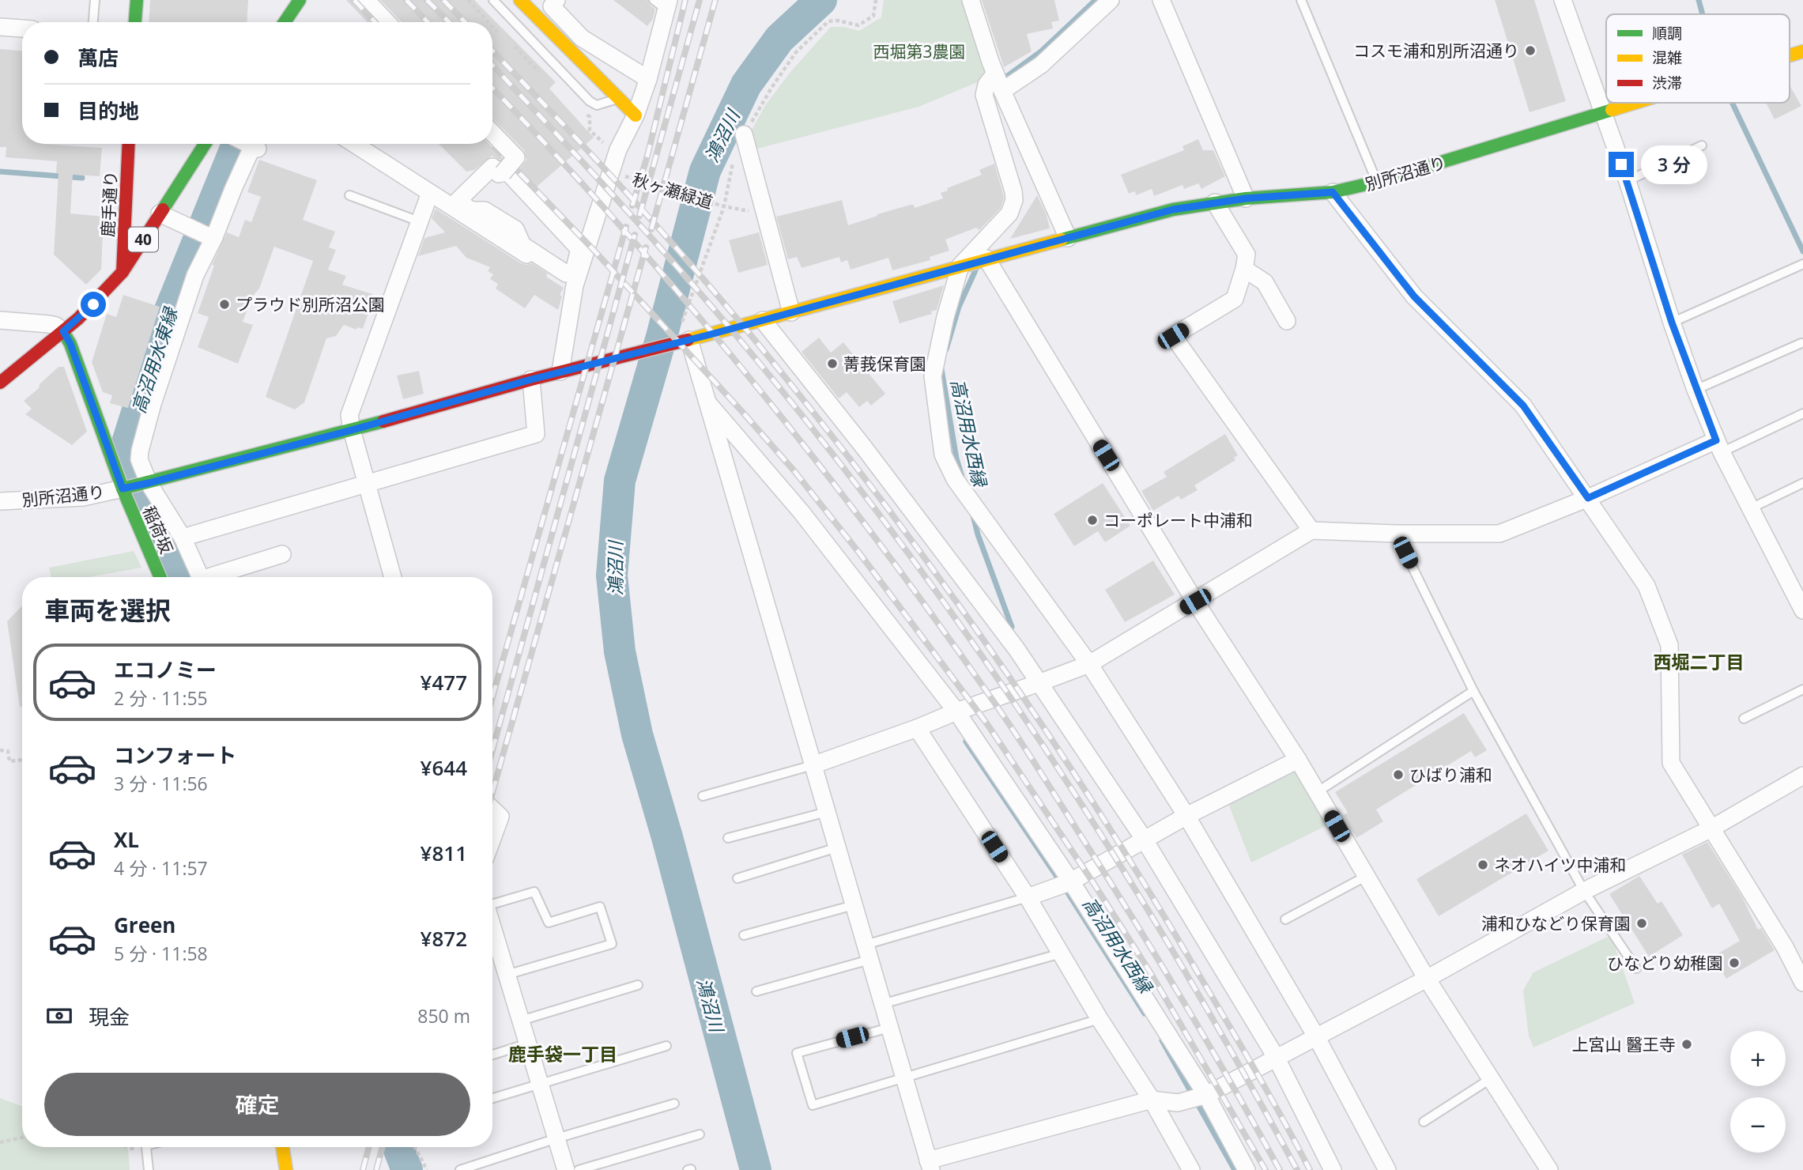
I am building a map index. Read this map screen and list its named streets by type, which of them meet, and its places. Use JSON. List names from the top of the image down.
{
  "streets": {
    "street": [
      "別所沼通り",
      "鹿手通り",
      "40",
      "稲荷坂"
    ],
    "path": ["秋ヶ瀬緑道"]
  },
  "crossings": [
    ["別所沼通り", "稲荷坂"],
    ["鹿手通り", "40"],
    ["40", "稲荷坂"]
  ],
  "districts": ["西堀二丁目", "鹿手袋一丁目"],
  "water": ["鴻沼川", "高沼用水東縁", "高沼用水西縁"],
  "parks": ["西堀第3農園"],
  "places": [
    "コスモ浦和別所沼通り",
    "プラウド別所沼公園",
    "菁莪保育園",
    "コーポレート中浦和",
    "ひばり浦和",
    "ネオハイツ中浦和",
    "浦和ひなどり保育園",
    "ひなどり幼稚園",
    "上宮山 醫王寺"
  ],
  "legend": ["順調", "混雑", "渋滞"],
  "page": {
    "banner": ["萬店", "目的地"],
    "bubble": "3 分",
    "heading": "車両を選択",
    "list": [
      {
        "name": "エコノミー",
        "note": "2 分 · 11:55",
        "value": "¥477"
      },
      {
        "name": "コンフォート",
        "note": "3 分 · 11:56",
        "value": "¥644"
      },
      {
        "name": "XL",
        "note": "4 分 · 11:57",
        "value": "¥811"
      },
      {
        "name": "Green",
        "note": "5 分 · 11:58",
        "value": "¥872"
      }
    ],
    "pay": ["現金", "850 m"],
    "map_buttons": ["+", "−"],
    "buttons": "確定"
  }
}
